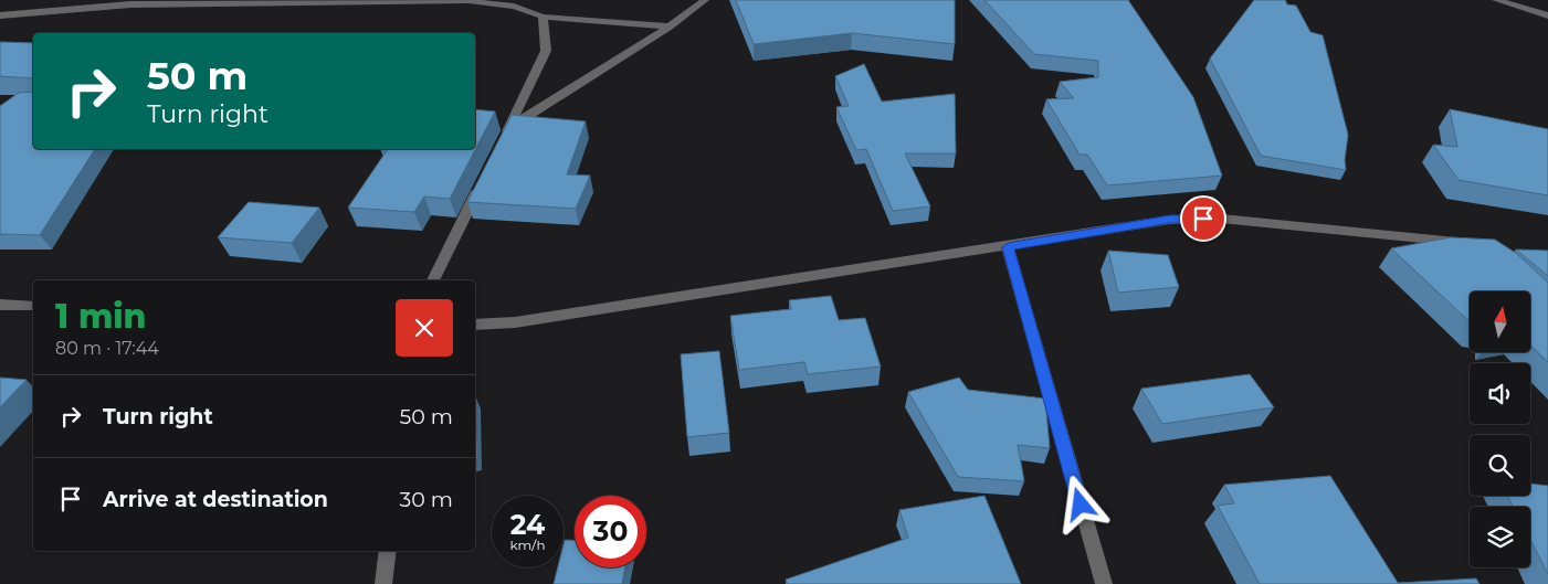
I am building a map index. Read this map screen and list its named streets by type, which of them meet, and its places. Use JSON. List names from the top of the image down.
{
  "north": "top",
  "page": {
    "turn": ["50 m", "Turn right"],
    "heading": ["1 min", "80 m · 17:44"],
    "list": [
      {
        "name": "Turn right",
        "value": "50 m"
      },
      {
        "name": "Arrive at destination",
        "value": "30 m"
      }
    ],
    "speed": "24 km/h",
    "limit": "30"
  }
}
